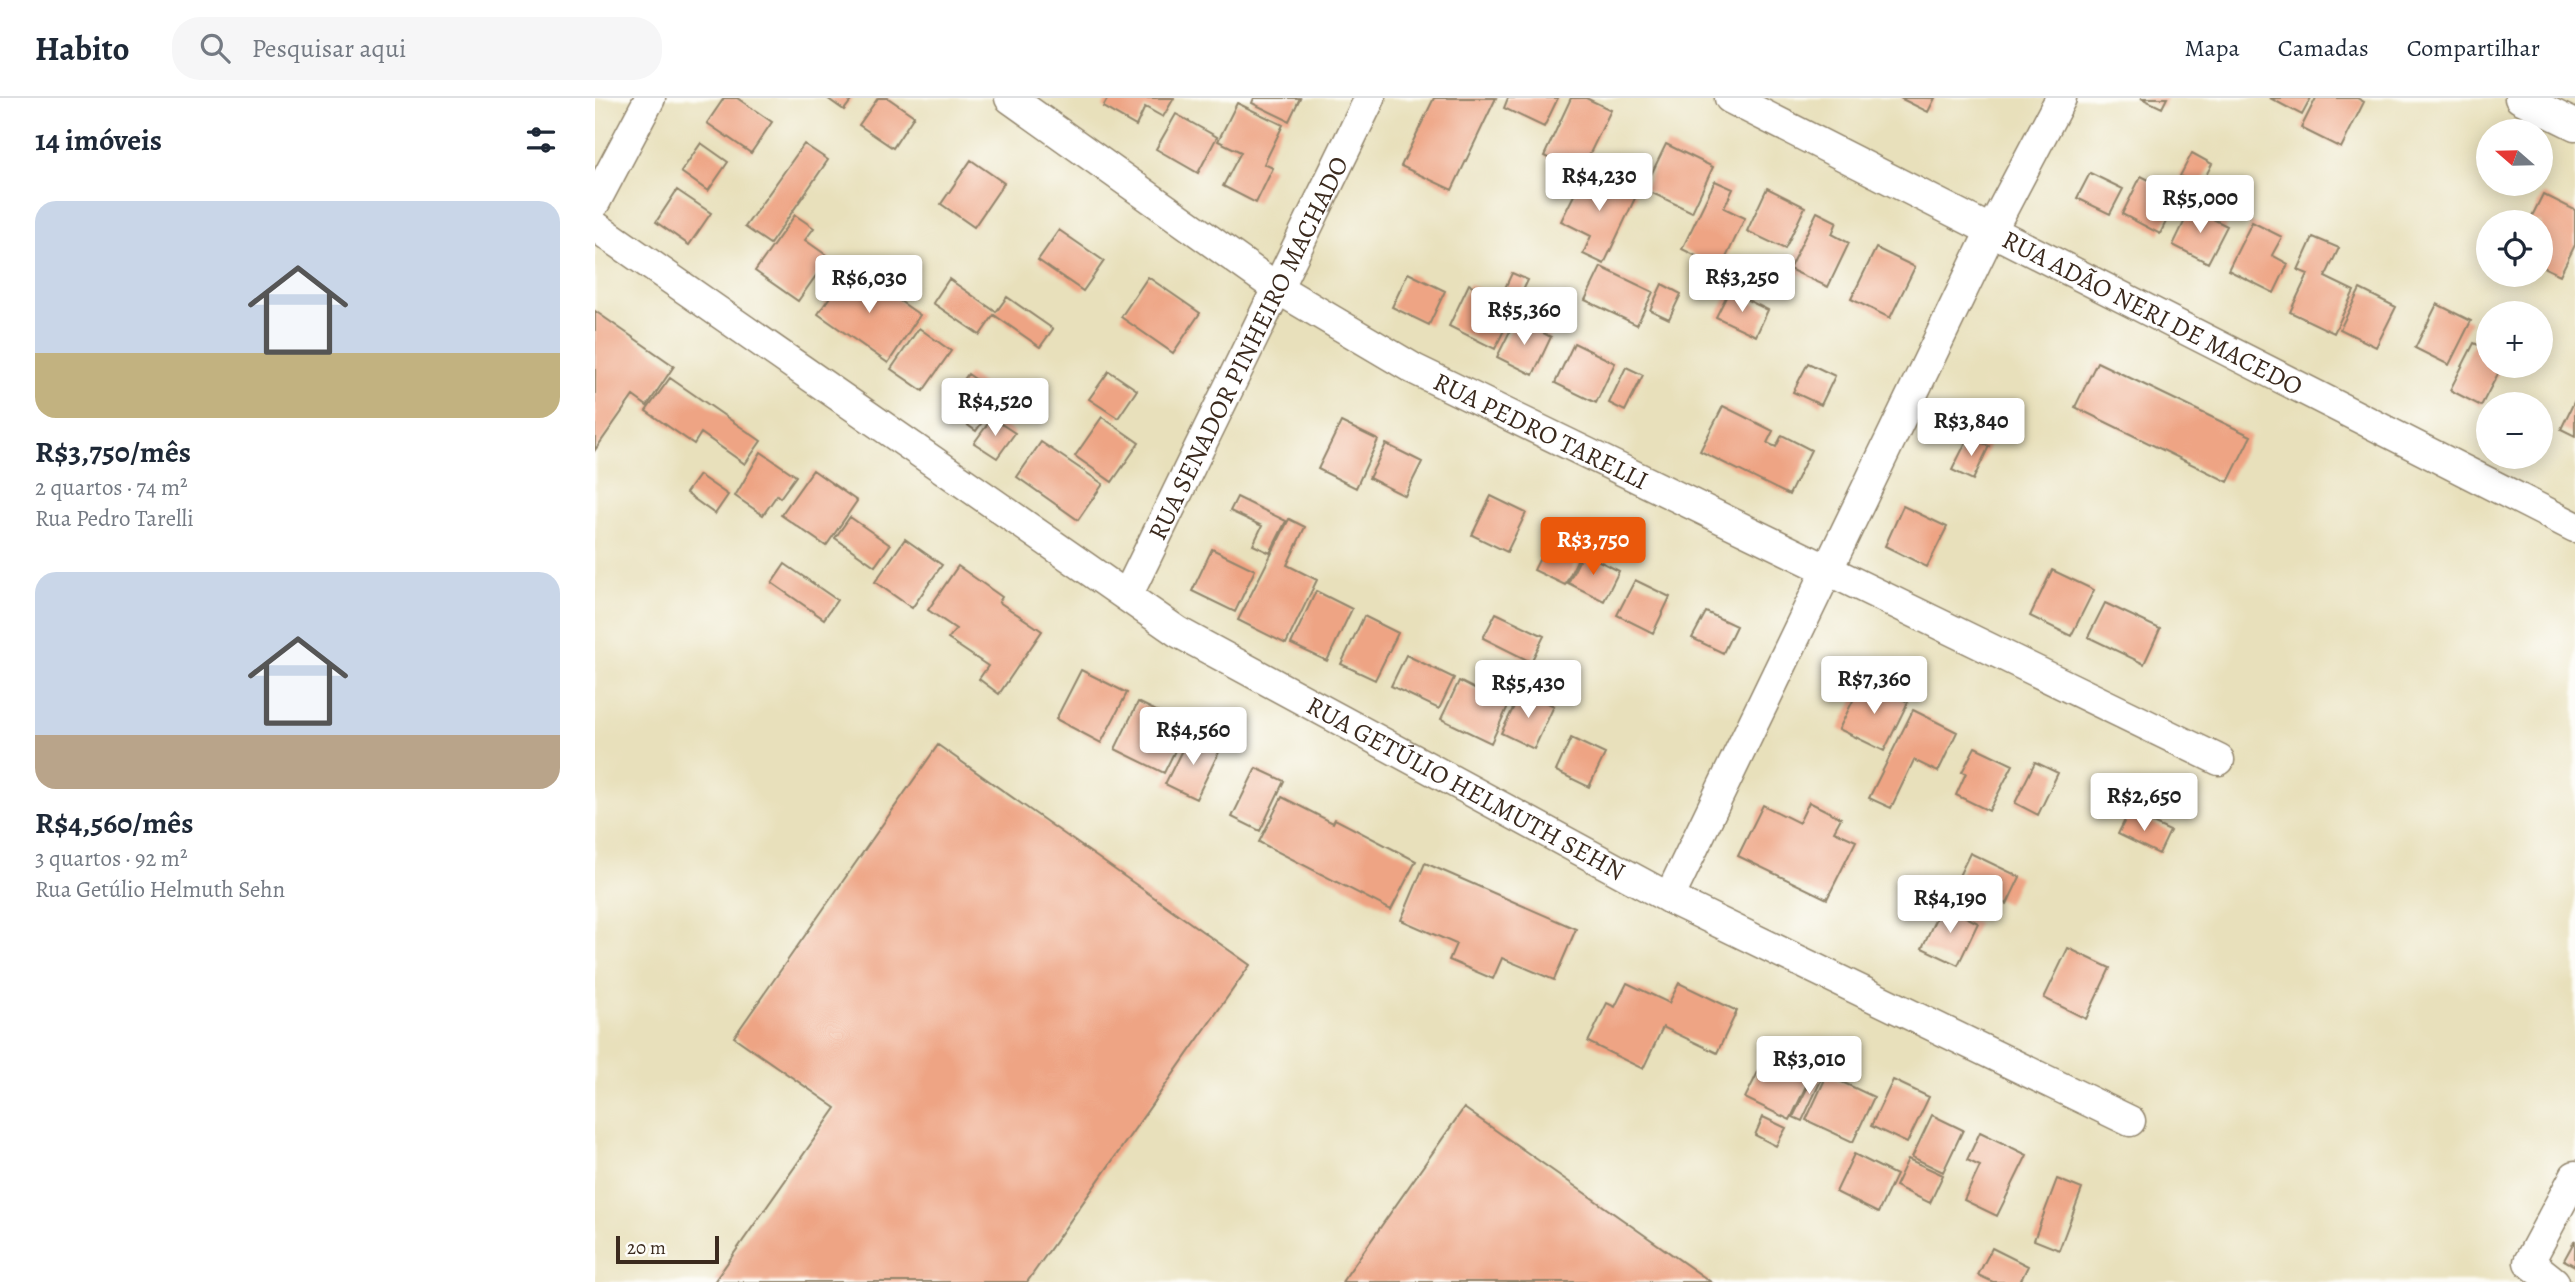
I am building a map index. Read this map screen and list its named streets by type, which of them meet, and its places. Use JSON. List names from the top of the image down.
{
  "streets": {
    "street": [
      "RUA ADÃO NERI DE MACEDO",
      "RUA SENADOR PINHEIRO MACHADO",
      "RUA PEDRO TARELLI",
      "RUA GETÚLIO HELMUTH SEHN"
    ]
  },
  "crossings": [
    ["RUA SENADOR PINHEIRO MACHADO", "RUA PEDRO TARELLI"],
    ["RUA SENADOR PINHEIRO MACHADO", "RUA GETÚLIO HELMUTH SEHN"]
  ],
  "scale_bar": "20 m",
  "north": "left",
  "page": {
    "header": "Habito",
    "search": "Pesquisar aqui",
    "nav": ["Mapa", "Camadas", "Compartilhar"],
    "heading": "14 imóveis",
    "map_buttons": ["+", "−"],
    "price": [
      "R$4,230",
      "R$5,000",
      "R$3,250",
      "R$6,030",
      "R$5,360",
      "R$4,520",
      "R$3,840",
      "R$3,750",
      "R$7,360",
      "R$5,430",
      "R$4,560",
      "R$2,650",
      "R$4,190",
      "R$3,010"
    ],
    "list": [
      {
        "name": "R$3,750/mês",
        "note": "2 quartos · 74 m² · Rua Pedro Tarelli"
      },
      {
        "name": "R$4,560/mês",
        "note": "3 quartos · 92 m² · Rua Getúlio Helmuth Sehn"
      }
    ],
    "scale": "20 m"
  }
}
